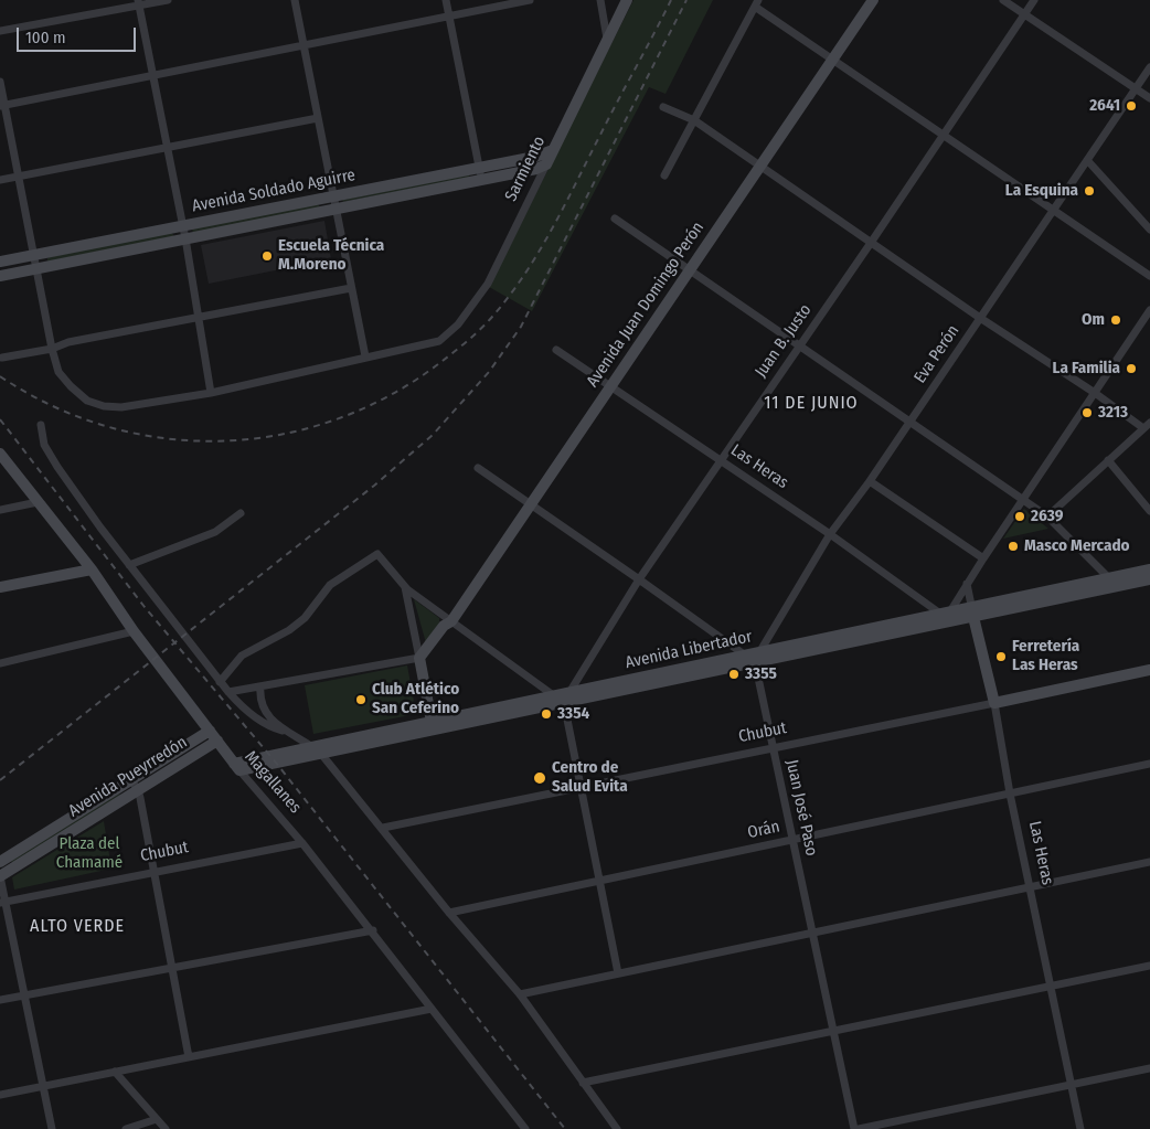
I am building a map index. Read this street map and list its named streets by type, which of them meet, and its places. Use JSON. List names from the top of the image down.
{
  "streets": {
    "main road": [
      "Sarmiento",
      "Avenida Soldado Aguirre",
      "Avenida Juan Domingo Perón",
      "Las Heras",
      "Avenida Libertador",
      "Chubut",
      "Avenida Pueyrredón",
      "Magallanes"
    ],
    "street": [
      "Juan B. Justo",
      "Eva Perón",
      "Juan José Paso",
      "Orán"
    ]
  },
  "crossings": [
    ["Sarmiento", "Avenida Soldado Aguirre"],
    ["Avenida Juan Domingo Perón", "Las Heras"],
    ["Juan B. Justo", "Las Heras"],
    ["Juan B. Justo", "Avenida Libertador"],
    ["Eva Perón", "Las Heras"],
    ["Eva Perón", "Avenida Libertador"],
    ["Eva Perón", "Juan José Paso"],
    ["Las Heras", "Avenida Libertador"],
    ["Las Heras", "Chubut"],
    ["Las Heras", "Orán"],
    ["Avenida Libertador", "Magallanes"],
    ["Avenida Libertador", "Juan José Paso"],
    ["Chubut", "Magallanes"],
    ["Chubut", "Juan José Paso"],
    ["Avenida Pueyrredón", "Magallanes"],
    ["Juan José Paso", "Orán"]
  ],
  "districts": ["11 DE JUNIO", "ALTO VERDE"],
  "parks": ["Plaza del Chamamé"],
  "places": [
    "2641",
    "La Esquina",
    "Escuela Técnica M.Moreno",
    "Om",
    "La Familia",
    "3213",
    "2639",
    "Masco Mercado",
    "Ferretería Las Heras",
    "3355",
    "Club Atlético San Ceferino",
    "3354",
    "Centro de Salud Evita"
  ],
  "scale_bar": "100 m"
}
